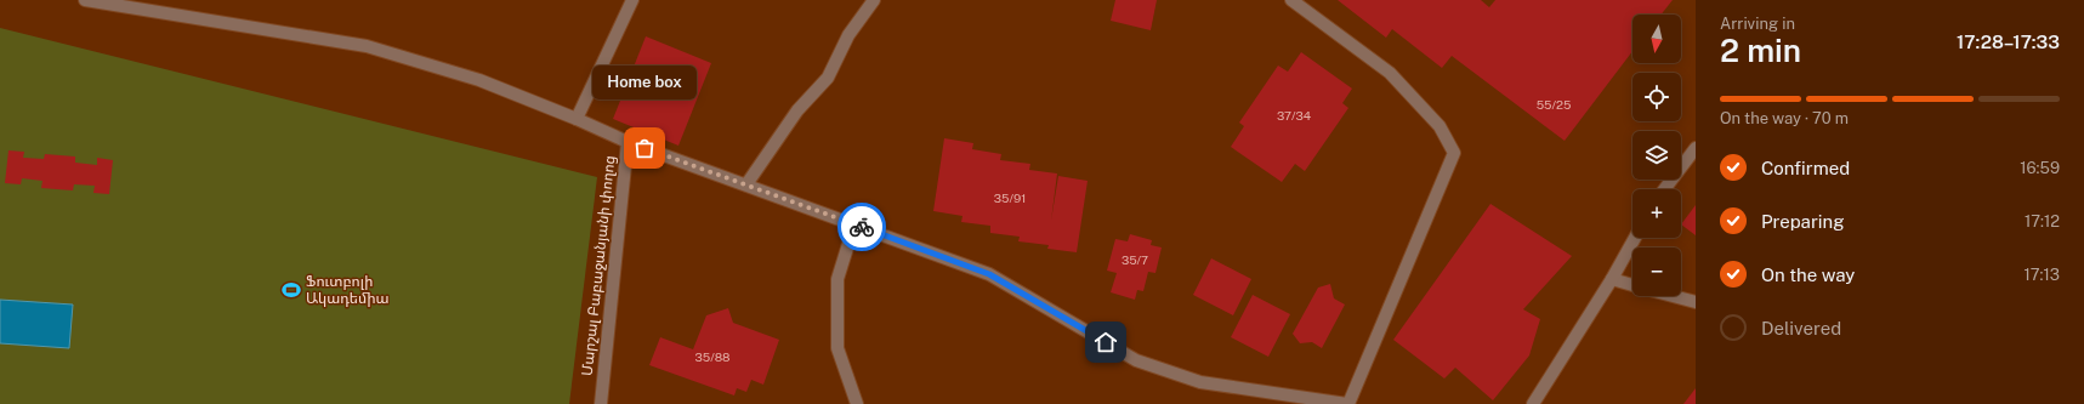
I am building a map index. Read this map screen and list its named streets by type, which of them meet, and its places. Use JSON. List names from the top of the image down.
{
  "streets": {
    "street": ["Մարշալ Բաբաջանյանի փողոց"]
  },
  "places": {
    "other": ["Home box"],
    "sports": ["Ֆուտբոլի Ակադեմիա"]
  },
  "house_numbers": [
    "55/25",
    "37/34",
    "35/91",
    "35/7",
    "35/88"
  ],
  "north": "bottom",
  "page": {
    "heading": ["2 min", "Arriving in", "17:28–17:33"],
    "map_buttons": ["+", "−"],
    "bubble": "Home box",
    "bar": "On the way · 70 m",
    "list": [
      ["Confirmed", "16:59"],
      ["Preparing", "17:12"],
      ["On the way", "17:13"],
      "Delivered"
    ]
  }
}
